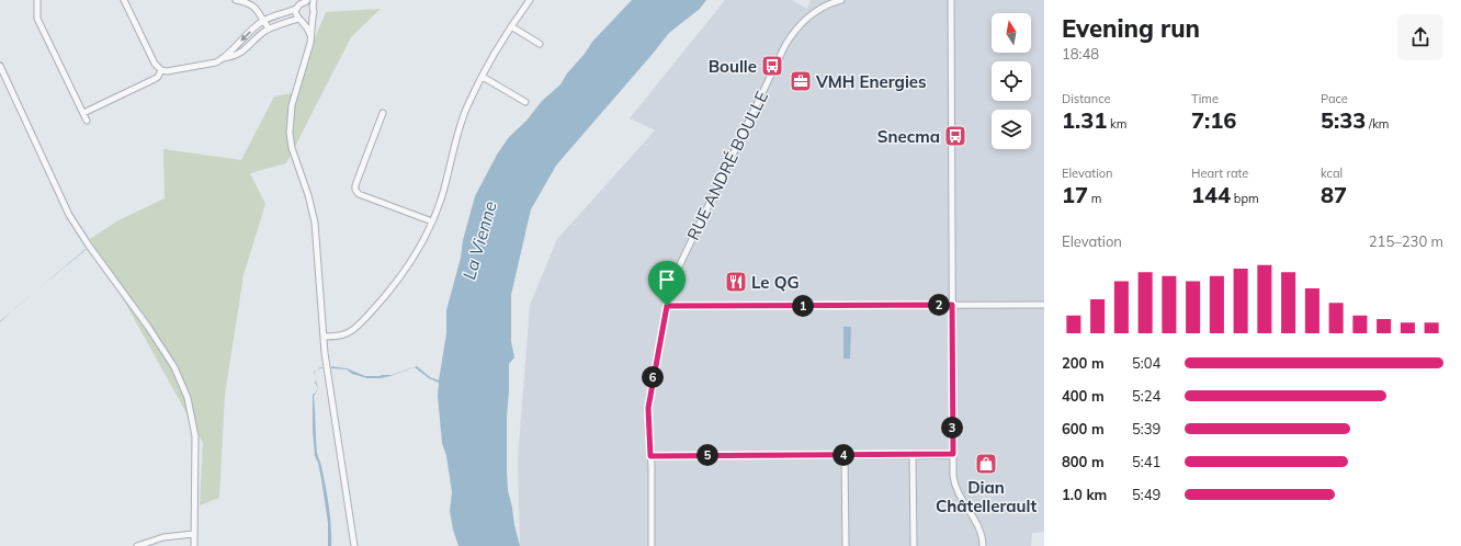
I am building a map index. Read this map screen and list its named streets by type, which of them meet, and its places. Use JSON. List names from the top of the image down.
{
  "streets": {
    "street": ["RUE ANDRÉ BOULLE"]
  },
  "water": ["La Vienne"],
  "places": {
    "bus stop": ["Boulle", "Snecma"],
    "office": ["VMH Energies"],
    "restaurant": ["Le QG"],
    "shop": ["Dian Châtellerault"]
  },
  "north": "top",
  "page": {
    "heading": ["Evening run", "18:48"],
    "stats": [
      ["Distance", "1.31 km"],
      ["Time", "7:16"],
      ["Pace", "5:33 /km"],
      ["Elevation", "17 m"],
      ["Heart rate", "144 bpm"],
      ["kcal", "87"]
    ],
    "chart": ["Elevation", "215–230 m"],
    "pins": [
      "2",
      "1",
      "6",
      "3",
      "4",
      "5"
    ],
    "list": [
      {
        "name": "200 m",
        "note": "5:04"
      },
      {
        "name": "400 m",
        "note": "5:24"
      },
      {
        "name": "600 m",
        "note": "5:39"
      },
      {
        "name": "800 m",
        "note": "5:41"
      },
      {
        "name": "1.0 km",
        "note": "5:49"
      }
    ]
  }
}
